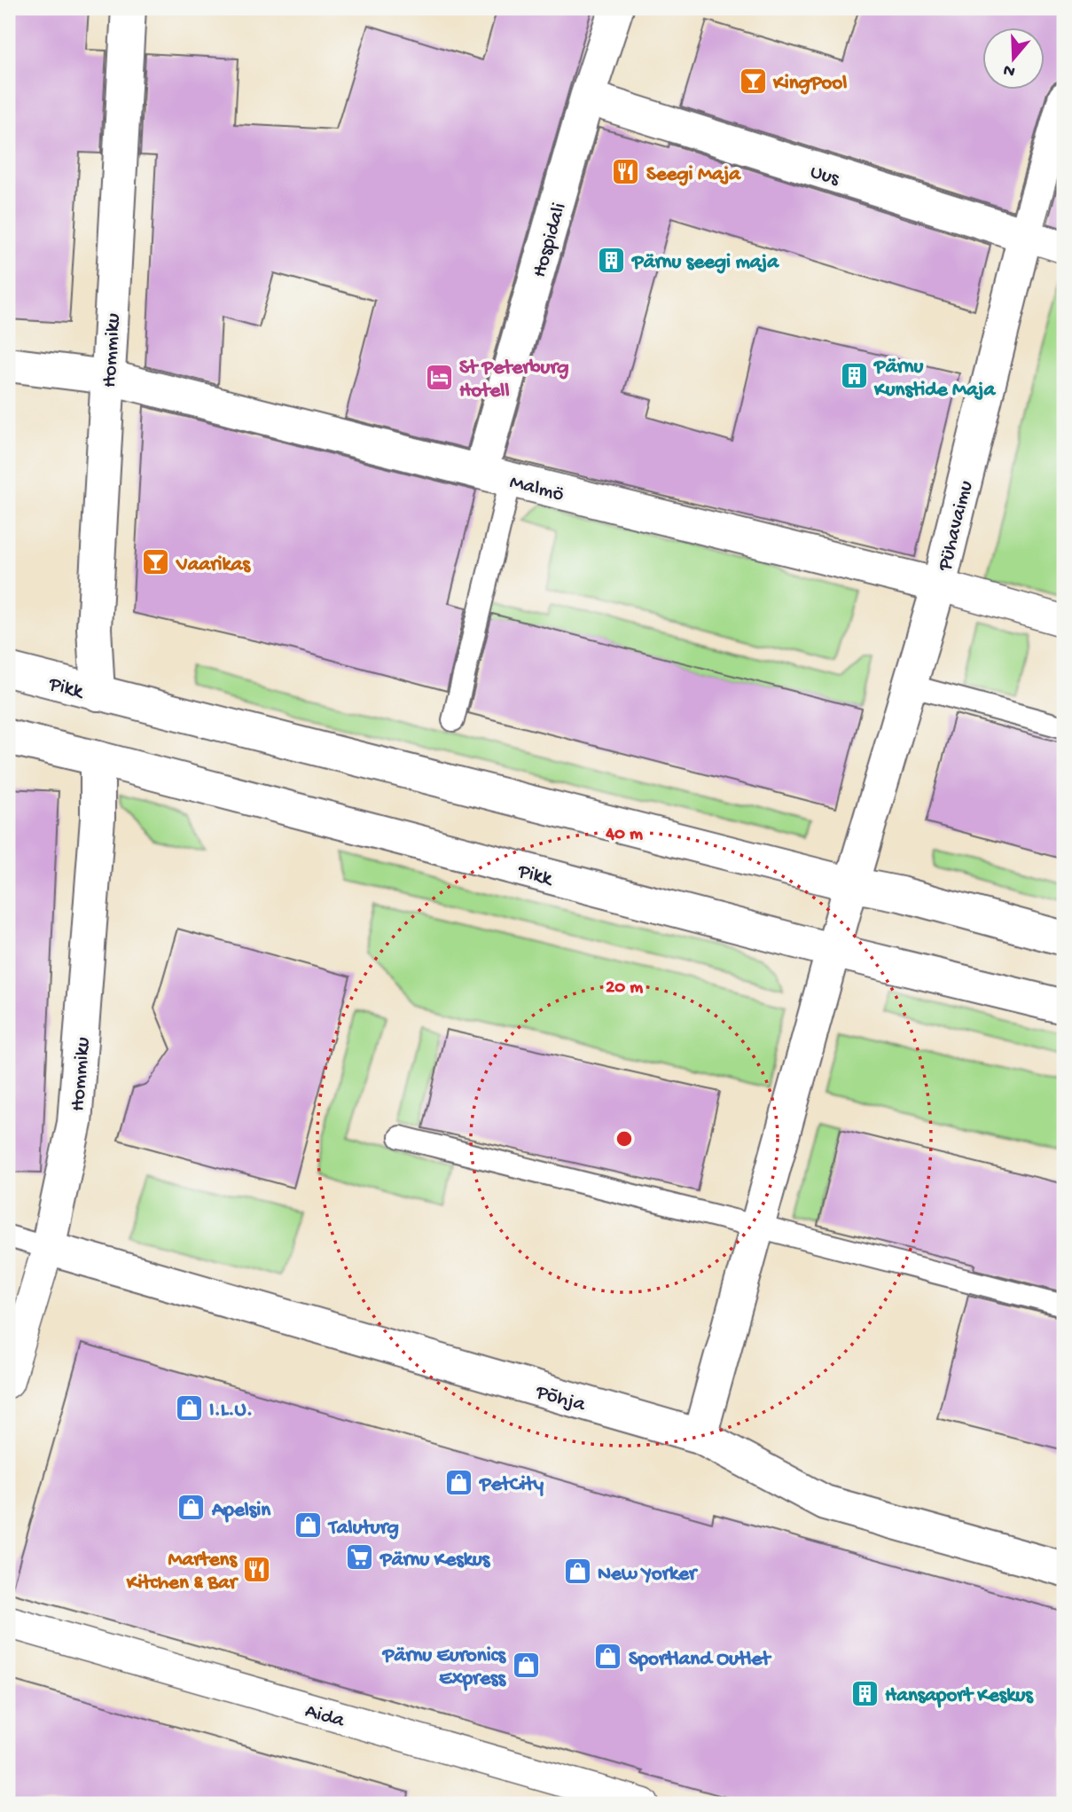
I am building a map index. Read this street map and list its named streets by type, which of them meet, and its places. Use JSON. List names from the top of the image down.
{
  "streets": {
    "street": [
      "Uus",
      "Hospidali",
      "Hommiku",
      "Malmö",
      "Pühavaimu",
      "Pikk",
      "Põhja",
      "Aida"
    ]
  },
  "crossings": [
    ["Uus", "Hospidali"],
    ["Uus", "Pühavaimu"],
    ["Hospidali", "Malmö"],
    ["Hommiku", "Malmö"],
    ["Hommiku", "Pikk"],
    ["Hommiku", "Põhja"],
    ["Malmö", "Pühavaimu"],
    ["Pühavaimu", "Pikk"],
    ["Pühavaimu", "Põhja"]
  ],
  "places": {
    "bar": ["KingPool", "Vaarikas"],
    "restaurant": ["Seegi Maja", "Martens Kitchen & Bar"],
    "building": ["Pärnu seegi maja", "Pärnu Kunstide Maja", "Hansaport Keskus"],
    "hotel": ["St Peterburg Hotell"],
    "shop": [
      "I.L.U.",
      "PetCity",
      "Apelsin",
      "Taluturg",
      "New Yorker",
      "Sportland Outlet",
      "Pärnu Euronics Express"
    ],
    "supermarket": ["Pärnu Keskus"]
  },
  "north": "bottom",
  "rings": ["40 m", "20 m"]
}
